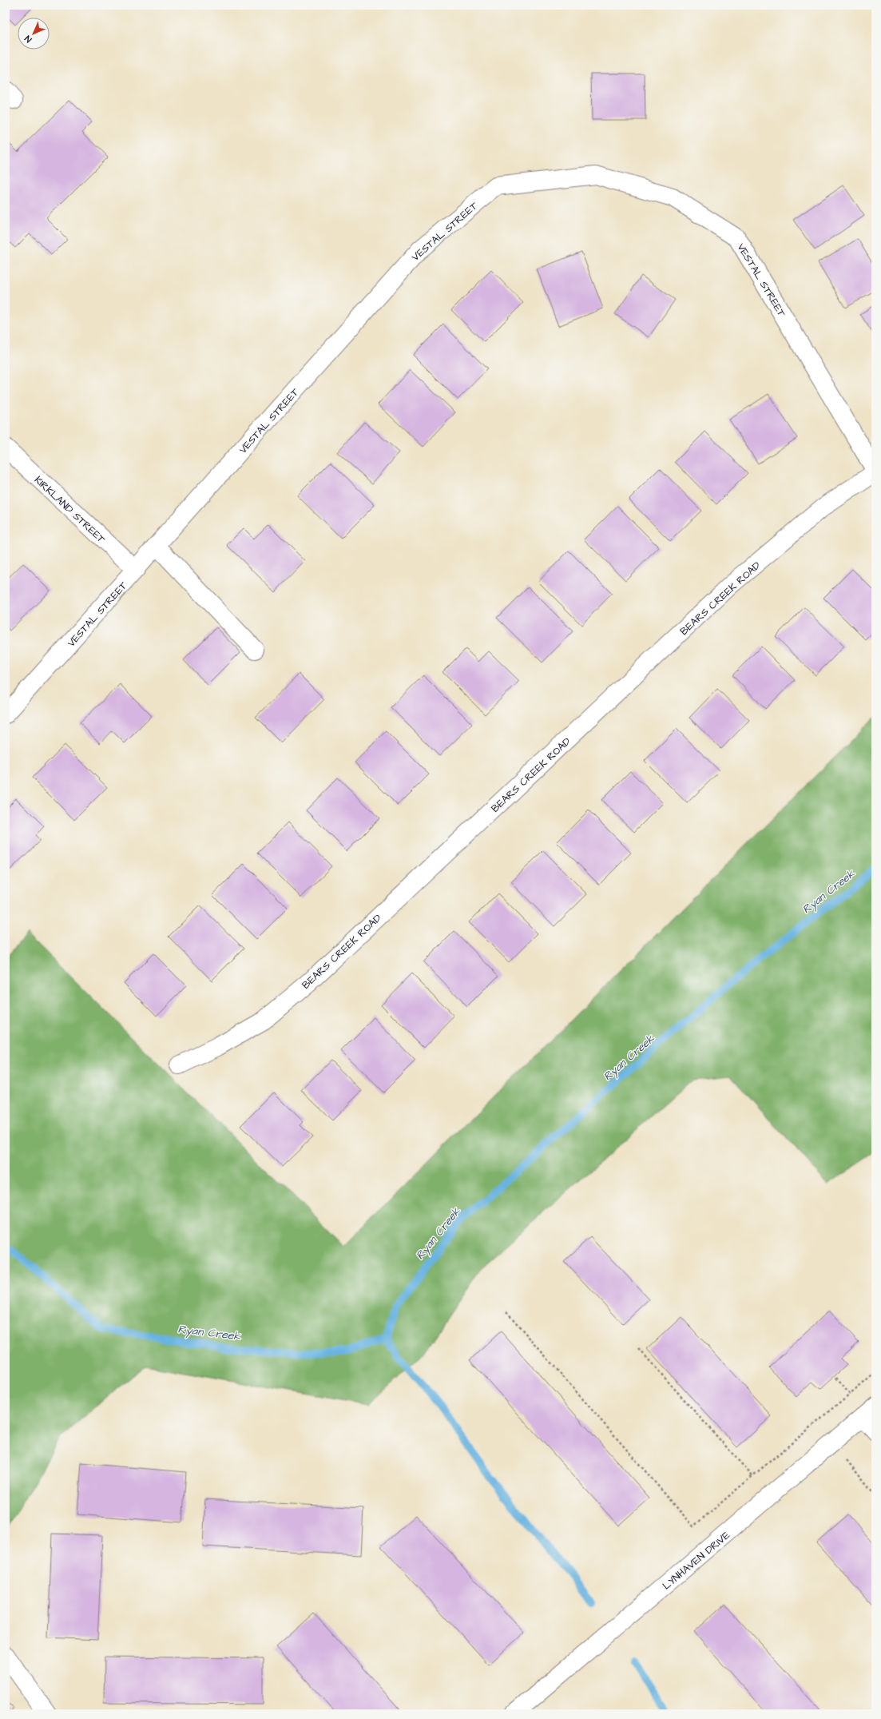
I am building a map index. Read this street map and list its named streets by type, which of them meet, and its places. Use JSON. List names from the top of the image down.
{
  "streets": {
    "street": [
      "VESTAL STREET",
      "KIRKLAND STREET",
      "BEARS CREEK ROAD",
      "LYNHAVEN DRIVE"
    ]
  },
  "crossings": [
    ["VESTAL STREET", "KIRKLAND STREET"],
    ["VESTAL STREET", "BEARS CREEK ROAD"]
  ],
  "water": ["Ryan Creek"],
  "north": "bottom left"
}
